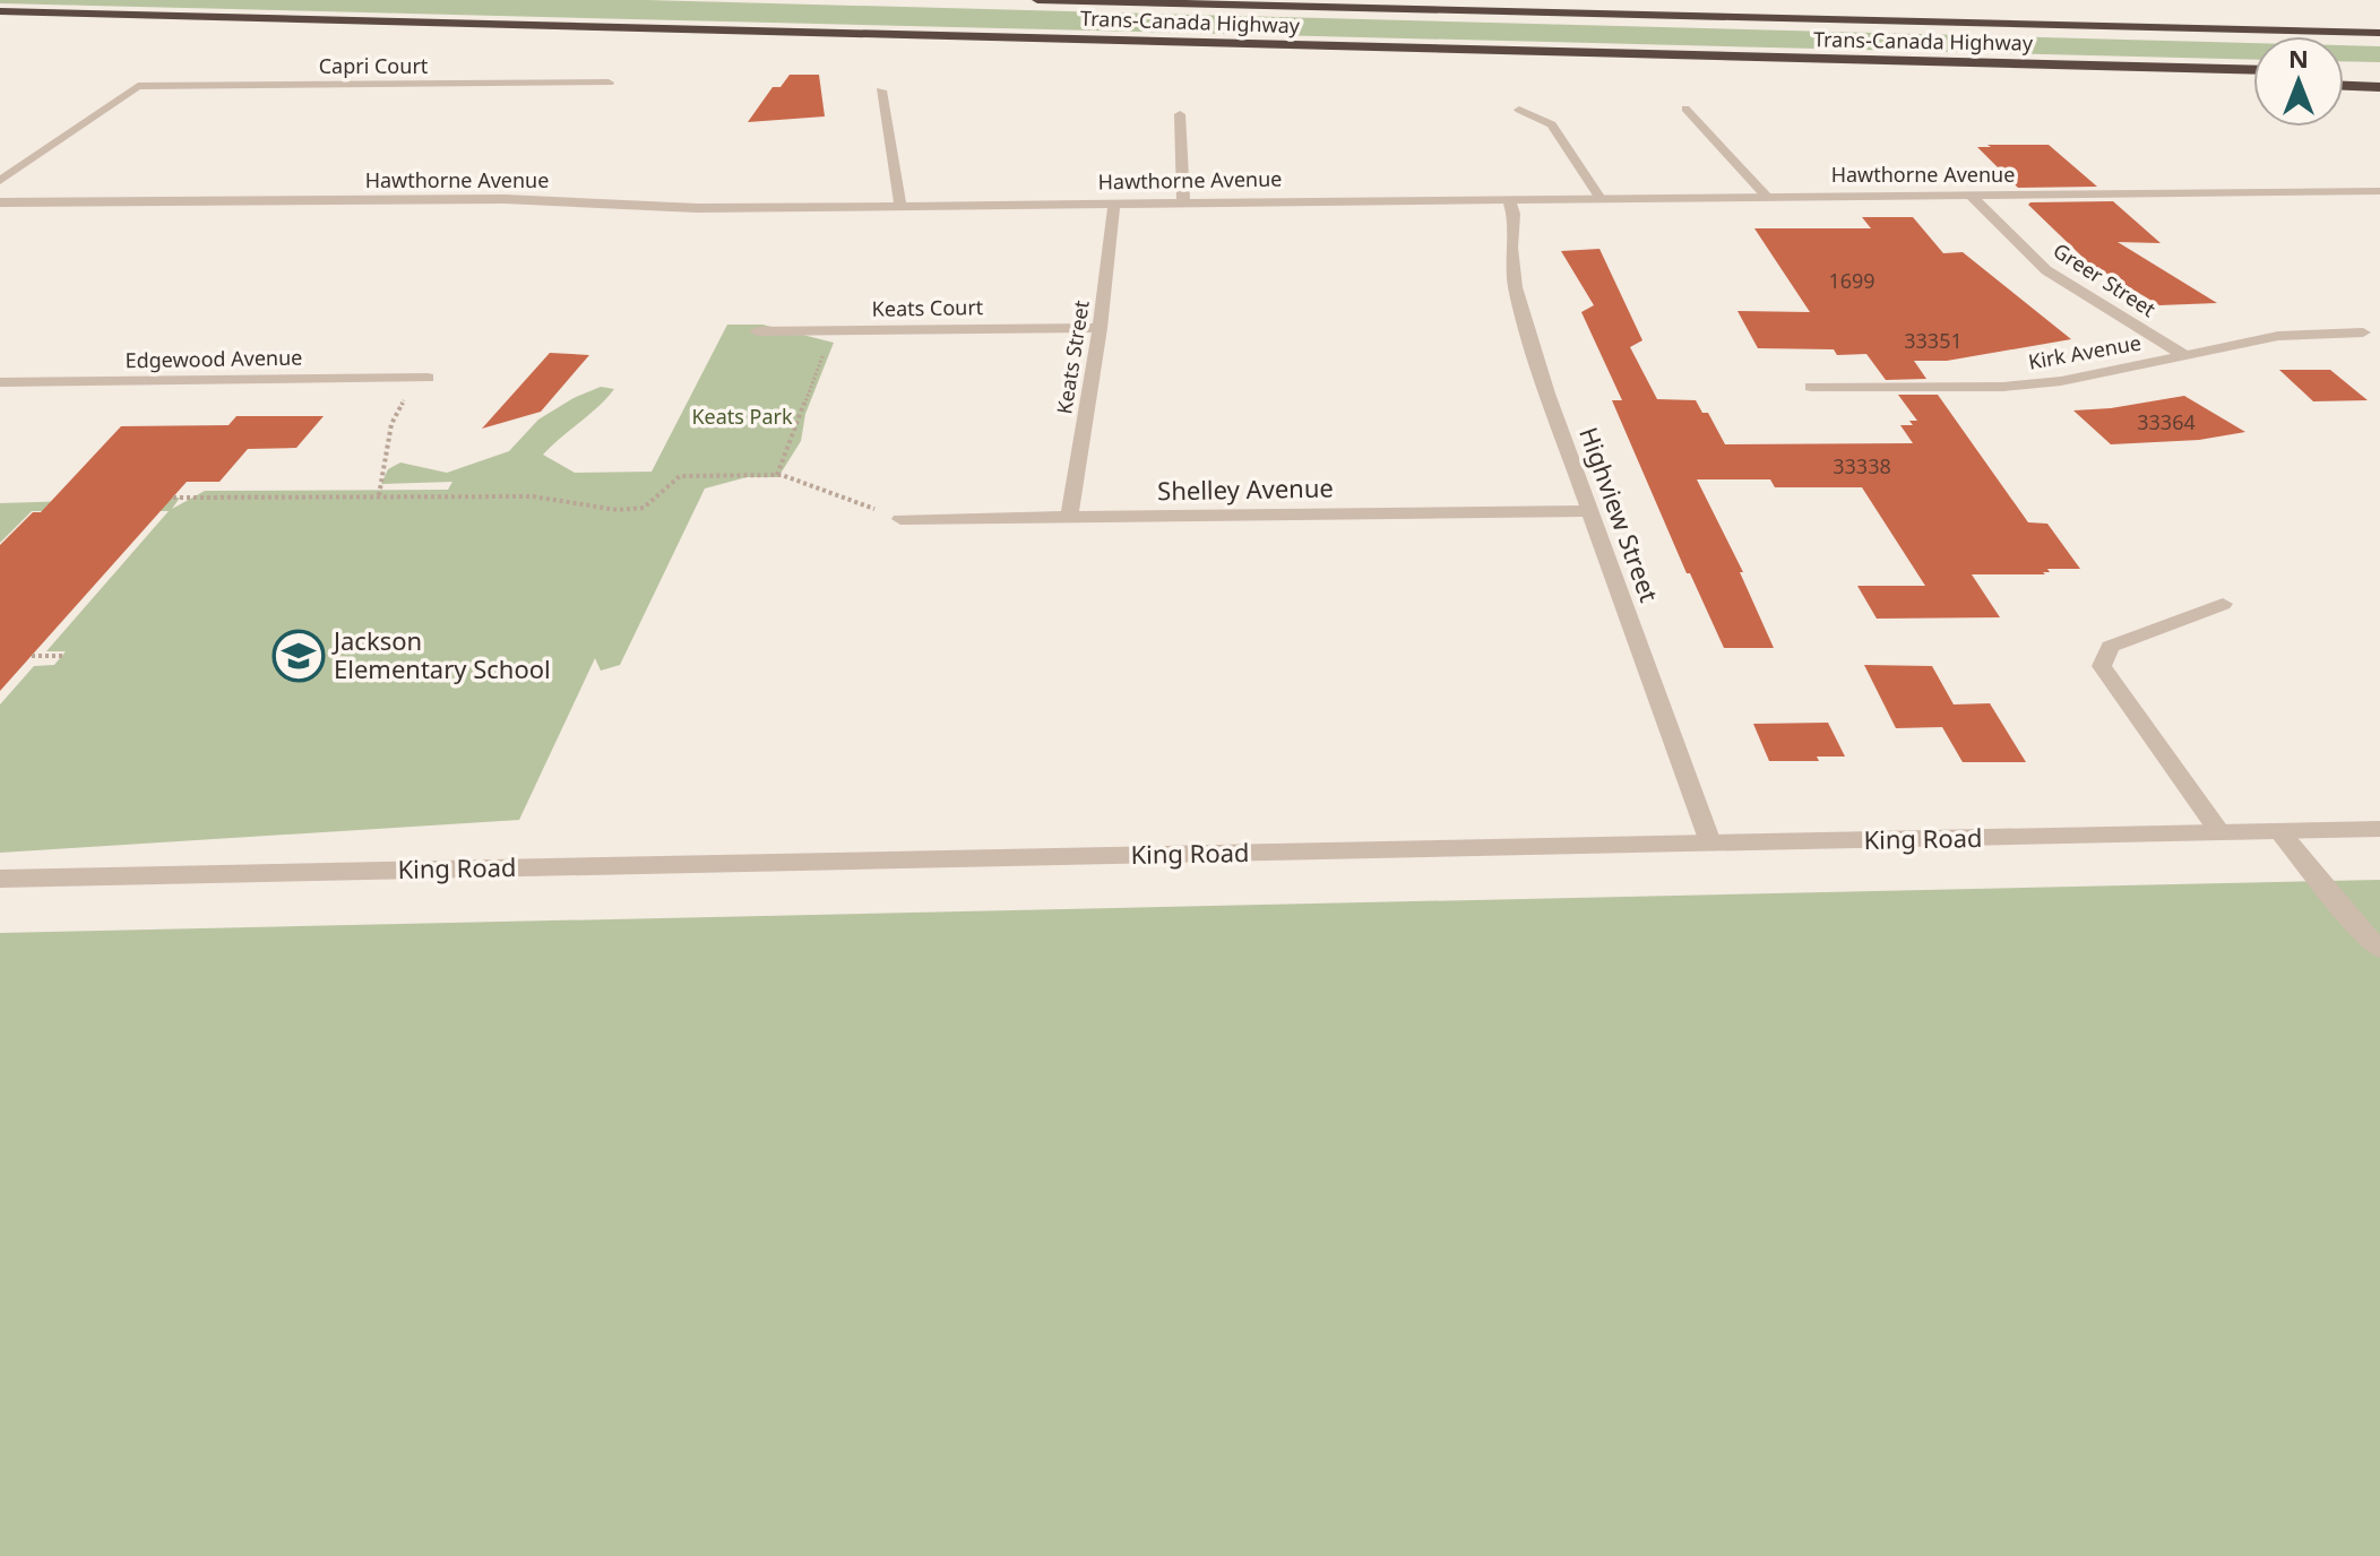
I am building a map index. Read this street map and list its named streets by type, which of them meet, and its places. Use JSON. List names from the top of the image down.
{
  "streets": {
    "highway": ["Trans-Canada Highway"],
    "street": [
      "Capri Court",
      "Hawthorne Avenue",
      "Greer Street",
      "Keats Court",
      "Kirk Avenue",
      "Keats Street",
      "Edgewood Avenue",
      "Shelley Avenue",
      "Highview Street",
      "King Road"
    ]
  },
  "crossings": [
    ["Hawthorne Avenue", "Greer Street"],
    ["Hawthorne Avenue", "Keats Street"],
    ["Hawthorne Avenue", "Highview Street"],
    ["Greer Street", "Kirk Avenue"],
    ["Keats Court", "Keats Street"],
    ["Keats Street", "Shelley Avenue"],
    ["Shelley Avenue", "Highview Street"],
    ["Highview Street", "King Road"]
  ],
  "parks": ["Keats Park"],
  "places": {
    "school or university": ["Jackson Elementary School"]
  },
  "house_numbers": [
    "1699",
    "33351",
    "33364",
    "33338"
  ],
  "north": "top"
}
